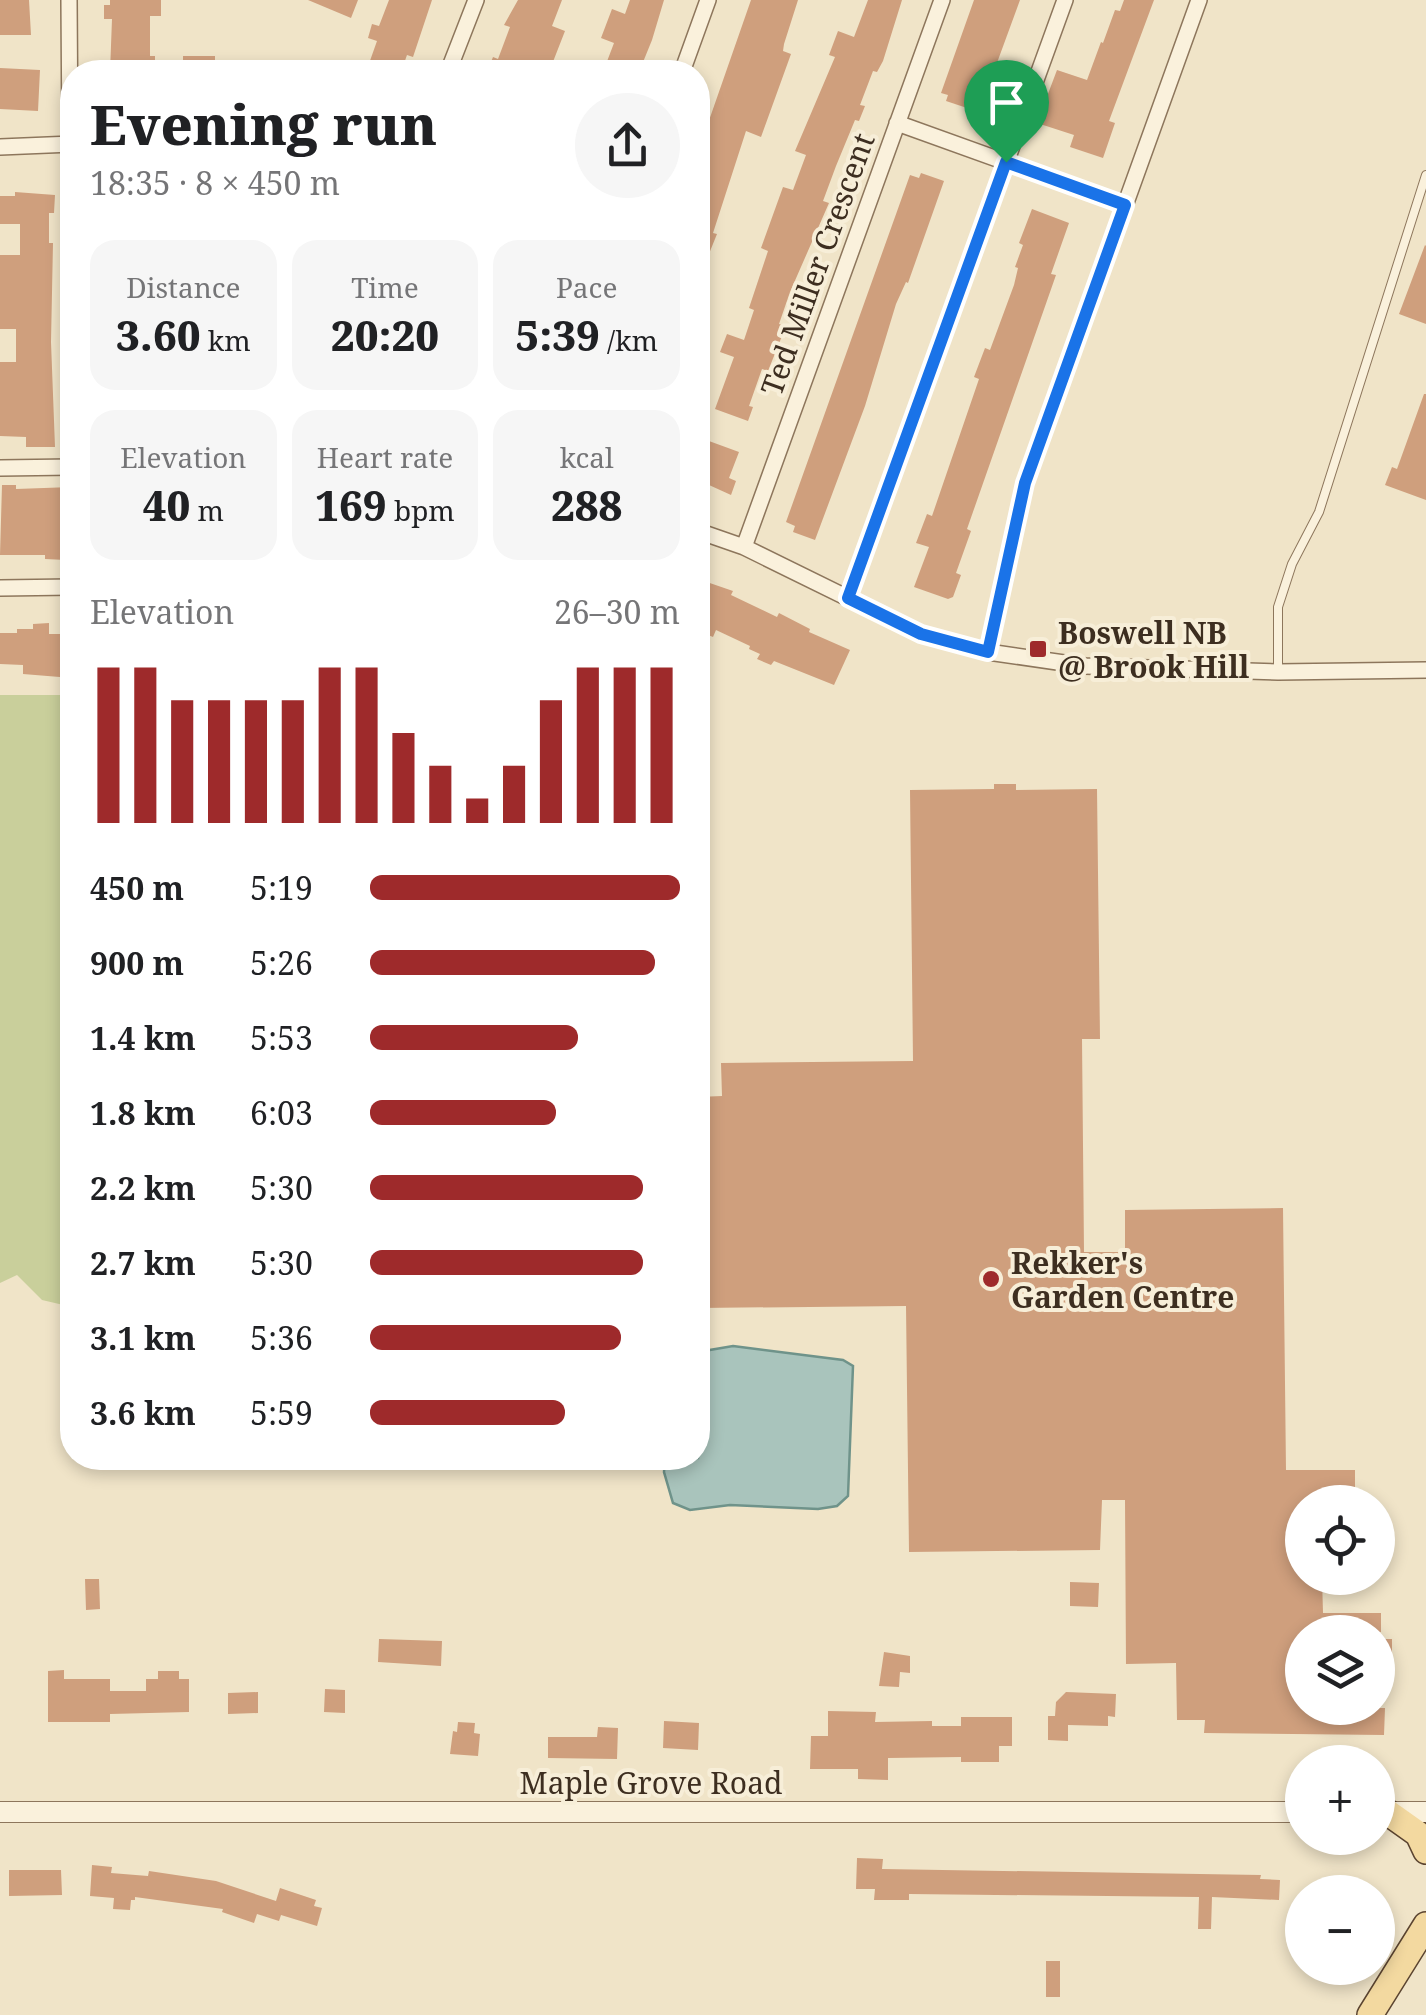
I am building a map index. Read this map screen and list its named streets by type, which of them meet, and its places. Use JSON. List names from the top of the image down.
{
  "streets": {
    "street": ["Ted Miller Crescent", "Maple Grove Road"]
  },
  "places": {
    "transit": ["Boswell NB @ Brook Hill"],
    "other": ["Rekker's Garden Centre"]
  },
  "page": {
    "heading": ["Evening run", "18:35 · 8 × 450 m"],
    "stats": [
      ["Distance", "3.60 km"],
      ["Time", "20:20"],
      ["Pace", "5:39 /km"],
      ["Elevation", "40 m"],
      ["Heart rate", "169 bpm"],
      ["kcal", "288"]
    ],
    "chart": ["Elevation", "26–30 m"],
    "list": [
      {
        "name": "450 m",
        "note": "5:19"
      },
      {
        "name": "900 m",
        "note": "5:26"
      },
      {
        "name": "1.4 km",
        "note": "5:53"
      },
      {
        "name": "1.8 km",
        "note": "6:03"
      },
      {
        "name": "2.2 km",
        "note": "5:30"
      },
      {
        "name": "2.7 km",
        "note": "5:30"
      },
      {
        "name": "3.1 km",
        "note": "5:36"
      },
      {
        "name": "3.6 km",
        "note": "5:59"
      }
    ],
    "map_buttons": ["+", "−"]
  }
}
